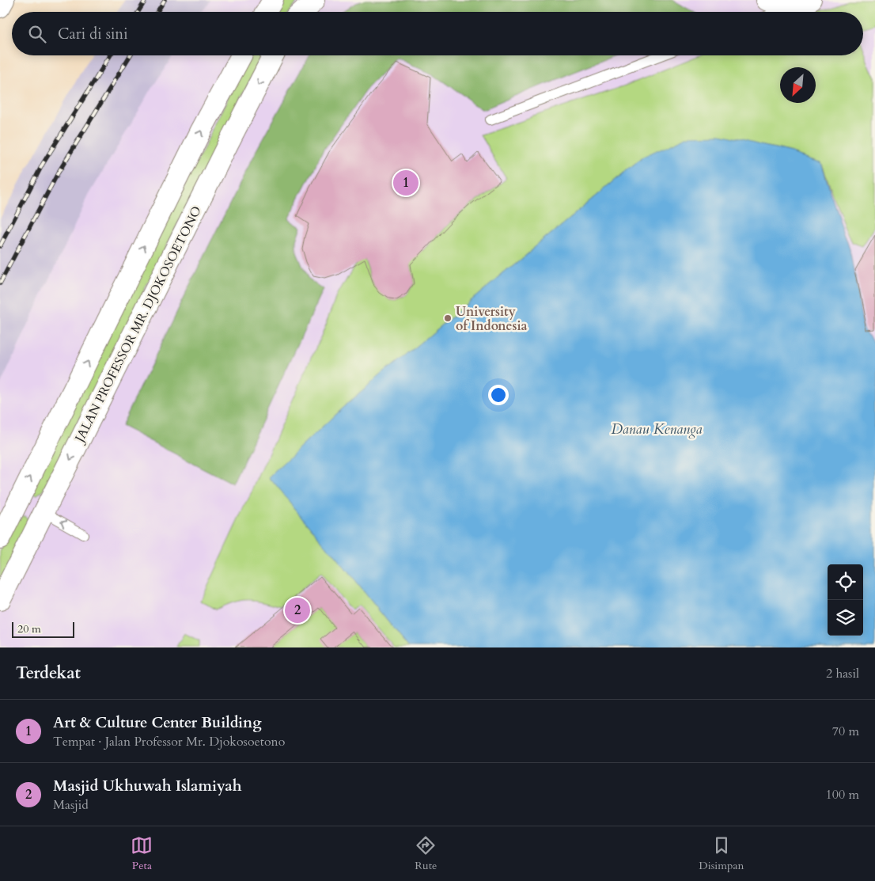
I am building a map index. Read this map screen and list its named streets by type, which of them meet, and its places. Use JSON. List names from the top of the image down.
{
  "streets": {
    "street": ["JALAN PROFESSOR MR. DJOKOSOETONO"]
  },
  "water": ["Danau Kenanga"],
  "places": ["University of Indonesia"],
  "scale_bar": "20 m",
  "north": "bottom left",
  "page": {
    "search": "Cari di sini",
    "pins": ["1", "2"],
    "scale": "20 m",
    "heading": ["Terdekat", "2 hasil"],
    "list": [
      {
        "mark": "1",
        "name": "Art & Culture Center Building",
        "note": "Tempat · Jalan Professor Mr. Djokosoetono",
        "value": "70 m"
      },
      {
        "mark": "2",
        "name": "Masjid Ukhuwah Islamiyah",
        "note": "Masjid",
        "value": "100 m"
      }
    ],
    "nav": ["Peta", "Rute", "Disimpan"]
  }
}
